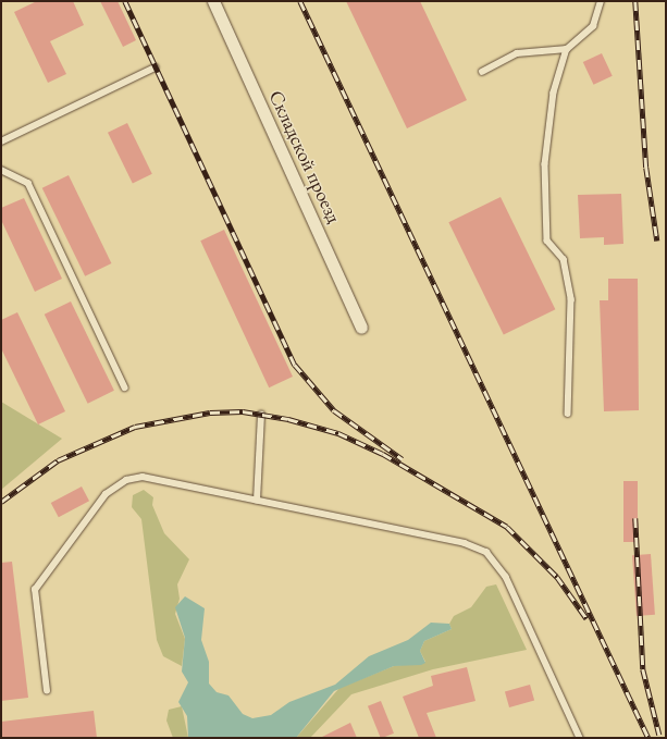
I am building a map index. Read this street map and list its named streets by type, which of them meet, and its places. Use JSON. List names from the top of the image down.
{
  "streets": {
    "street": ["Складской проезд"]
  }
}
